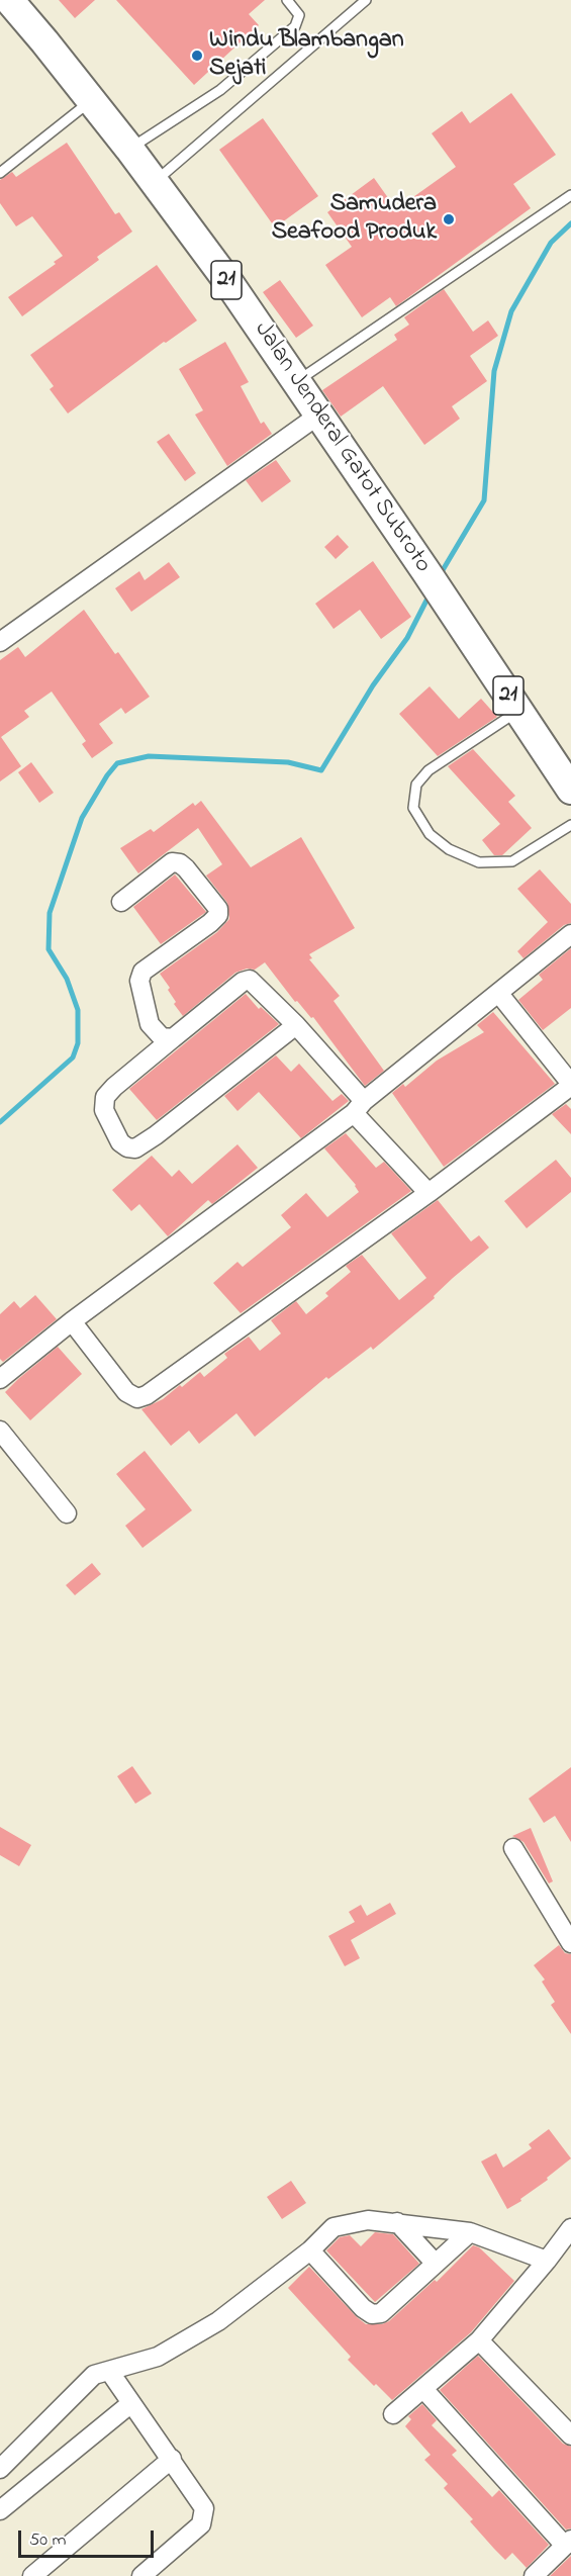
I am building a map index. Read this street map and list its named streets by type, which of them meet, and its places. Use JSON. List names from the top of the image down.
{
  "streets": {
    "highway": ["21", "Jalan Jenderal Gatot Subroto"]
  },
  "places": ["Windu Blambangan Sejati", "Samudera Seafood Produk"],
  "scale_bar": "50 m"
}
